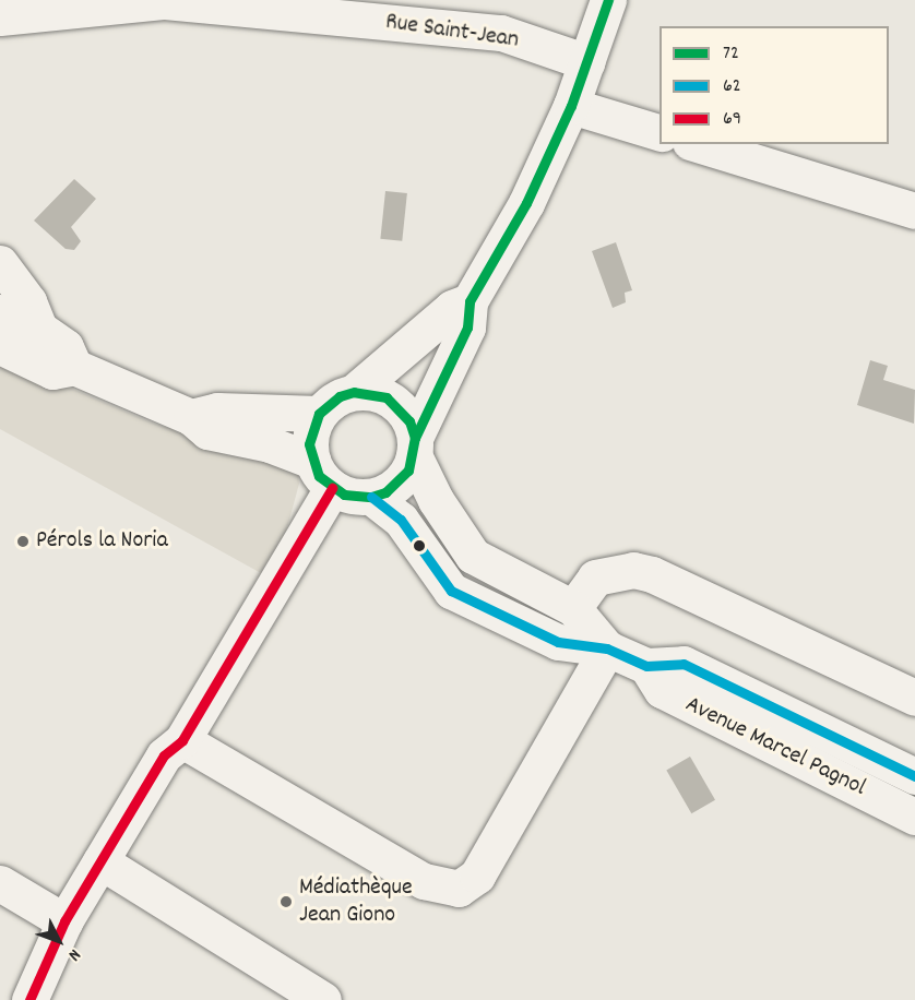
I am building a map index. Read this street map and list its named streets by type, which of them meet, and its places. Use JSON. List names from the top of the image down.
{
  "streets": {
    "street": ["Rue Saint-Jean", "Avenue Marcel Pagnol"]
  },
  "places": ["Pérols la Noria", "Médiathèque Jean Giono"],
  "lines": ["transit line 72", "transit line 69", "transit line 62"],
  "legend": ["72", "62", "69"],
  "north": "bottom right"
}
